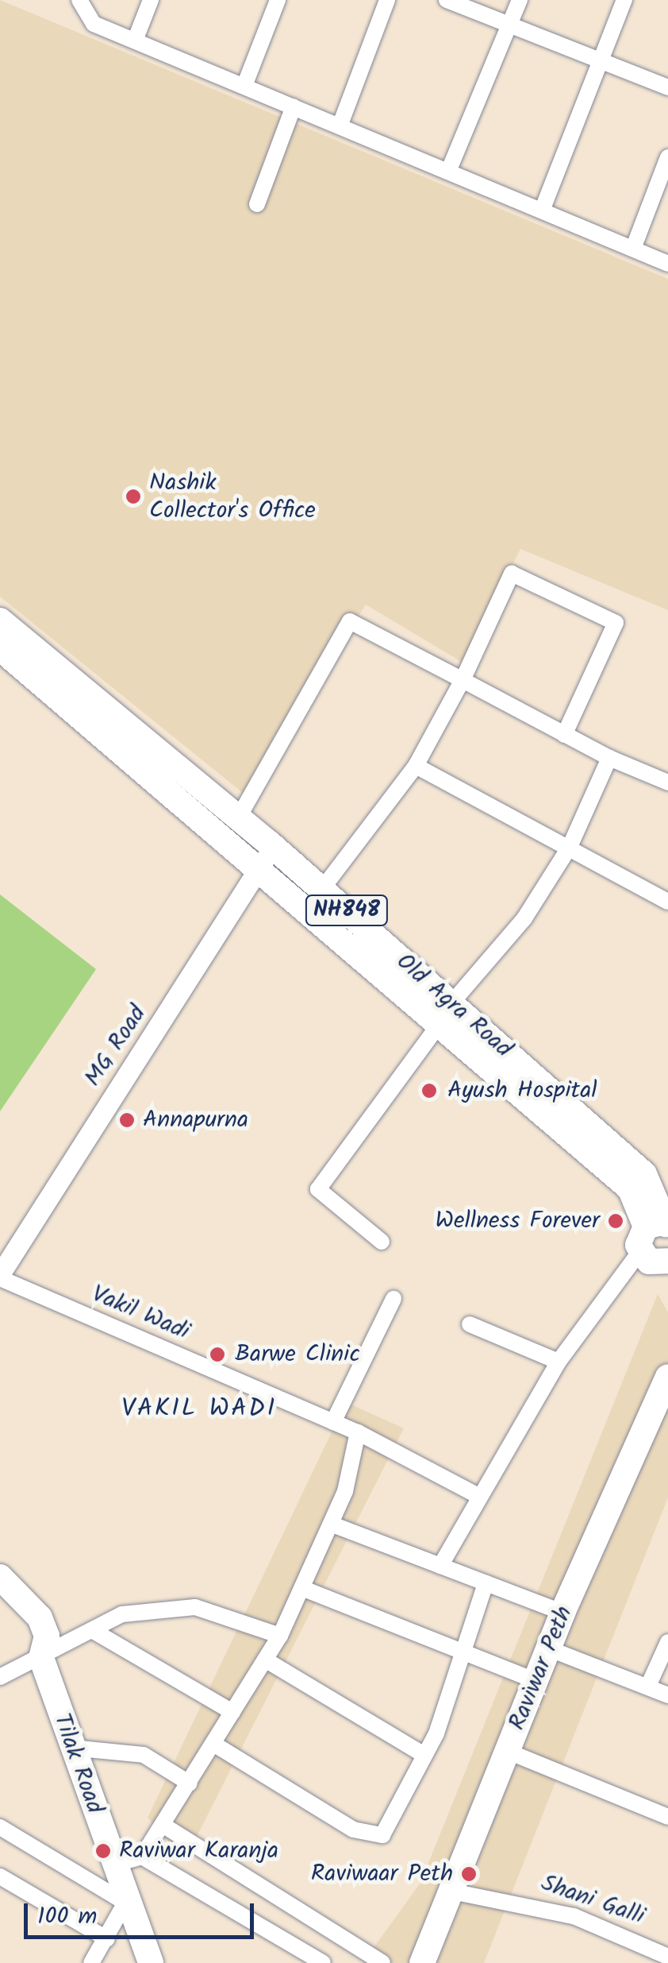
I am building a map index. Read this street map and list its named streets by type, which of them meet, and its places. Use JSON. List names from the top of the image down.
{
  "streets": {
    "main road": [
      "NH848",
      "Old Agra Road",
      "Raviwar Peth",
      "Tilak Road"
    ],
    "street": ["MG Road", "Vakil Wadi", "Shani Galli"]
  },
  "crossings": [
    ["Old Agra Road", "MG Road"],
    ["MG Road", "Vakil Wadi"],
    ["Raviwar Peth", "Shani Galli"]
  ],
  "districts": ["VAKIL WADI"],
  "places": [
    "Nashik Collector's Office",
    "Ayush Hospital",
    "Annapurna",
    "Wellness Forever",
    "Barwe Clinic",
    "Raviwar Karanja",
    "Raviwaar Peth"
  ],
  "scale_bar": "100 m"
}
